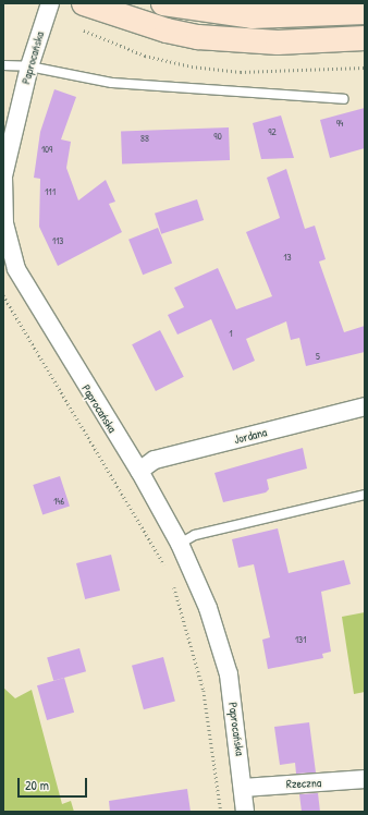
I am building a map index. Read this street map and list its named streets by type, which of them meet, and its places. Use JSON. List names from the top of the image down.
{
  "streets": {
    "street": ["Paprocańska", "Jordana", "Rzeczna"]
  },
  "crossings": [
    ["Paprocańska", "Jordana"],
    ["Paprocańska", "Rzeczna"]
  ],
  "house_numbers": [
    "94",
    "92",
    "90",
    "88",
    "109",
    "111",
    "113",
    "13",
    "1",
    "5",
    "146",
    "131"
  ],
  "scale_bar": "20 m"
}
